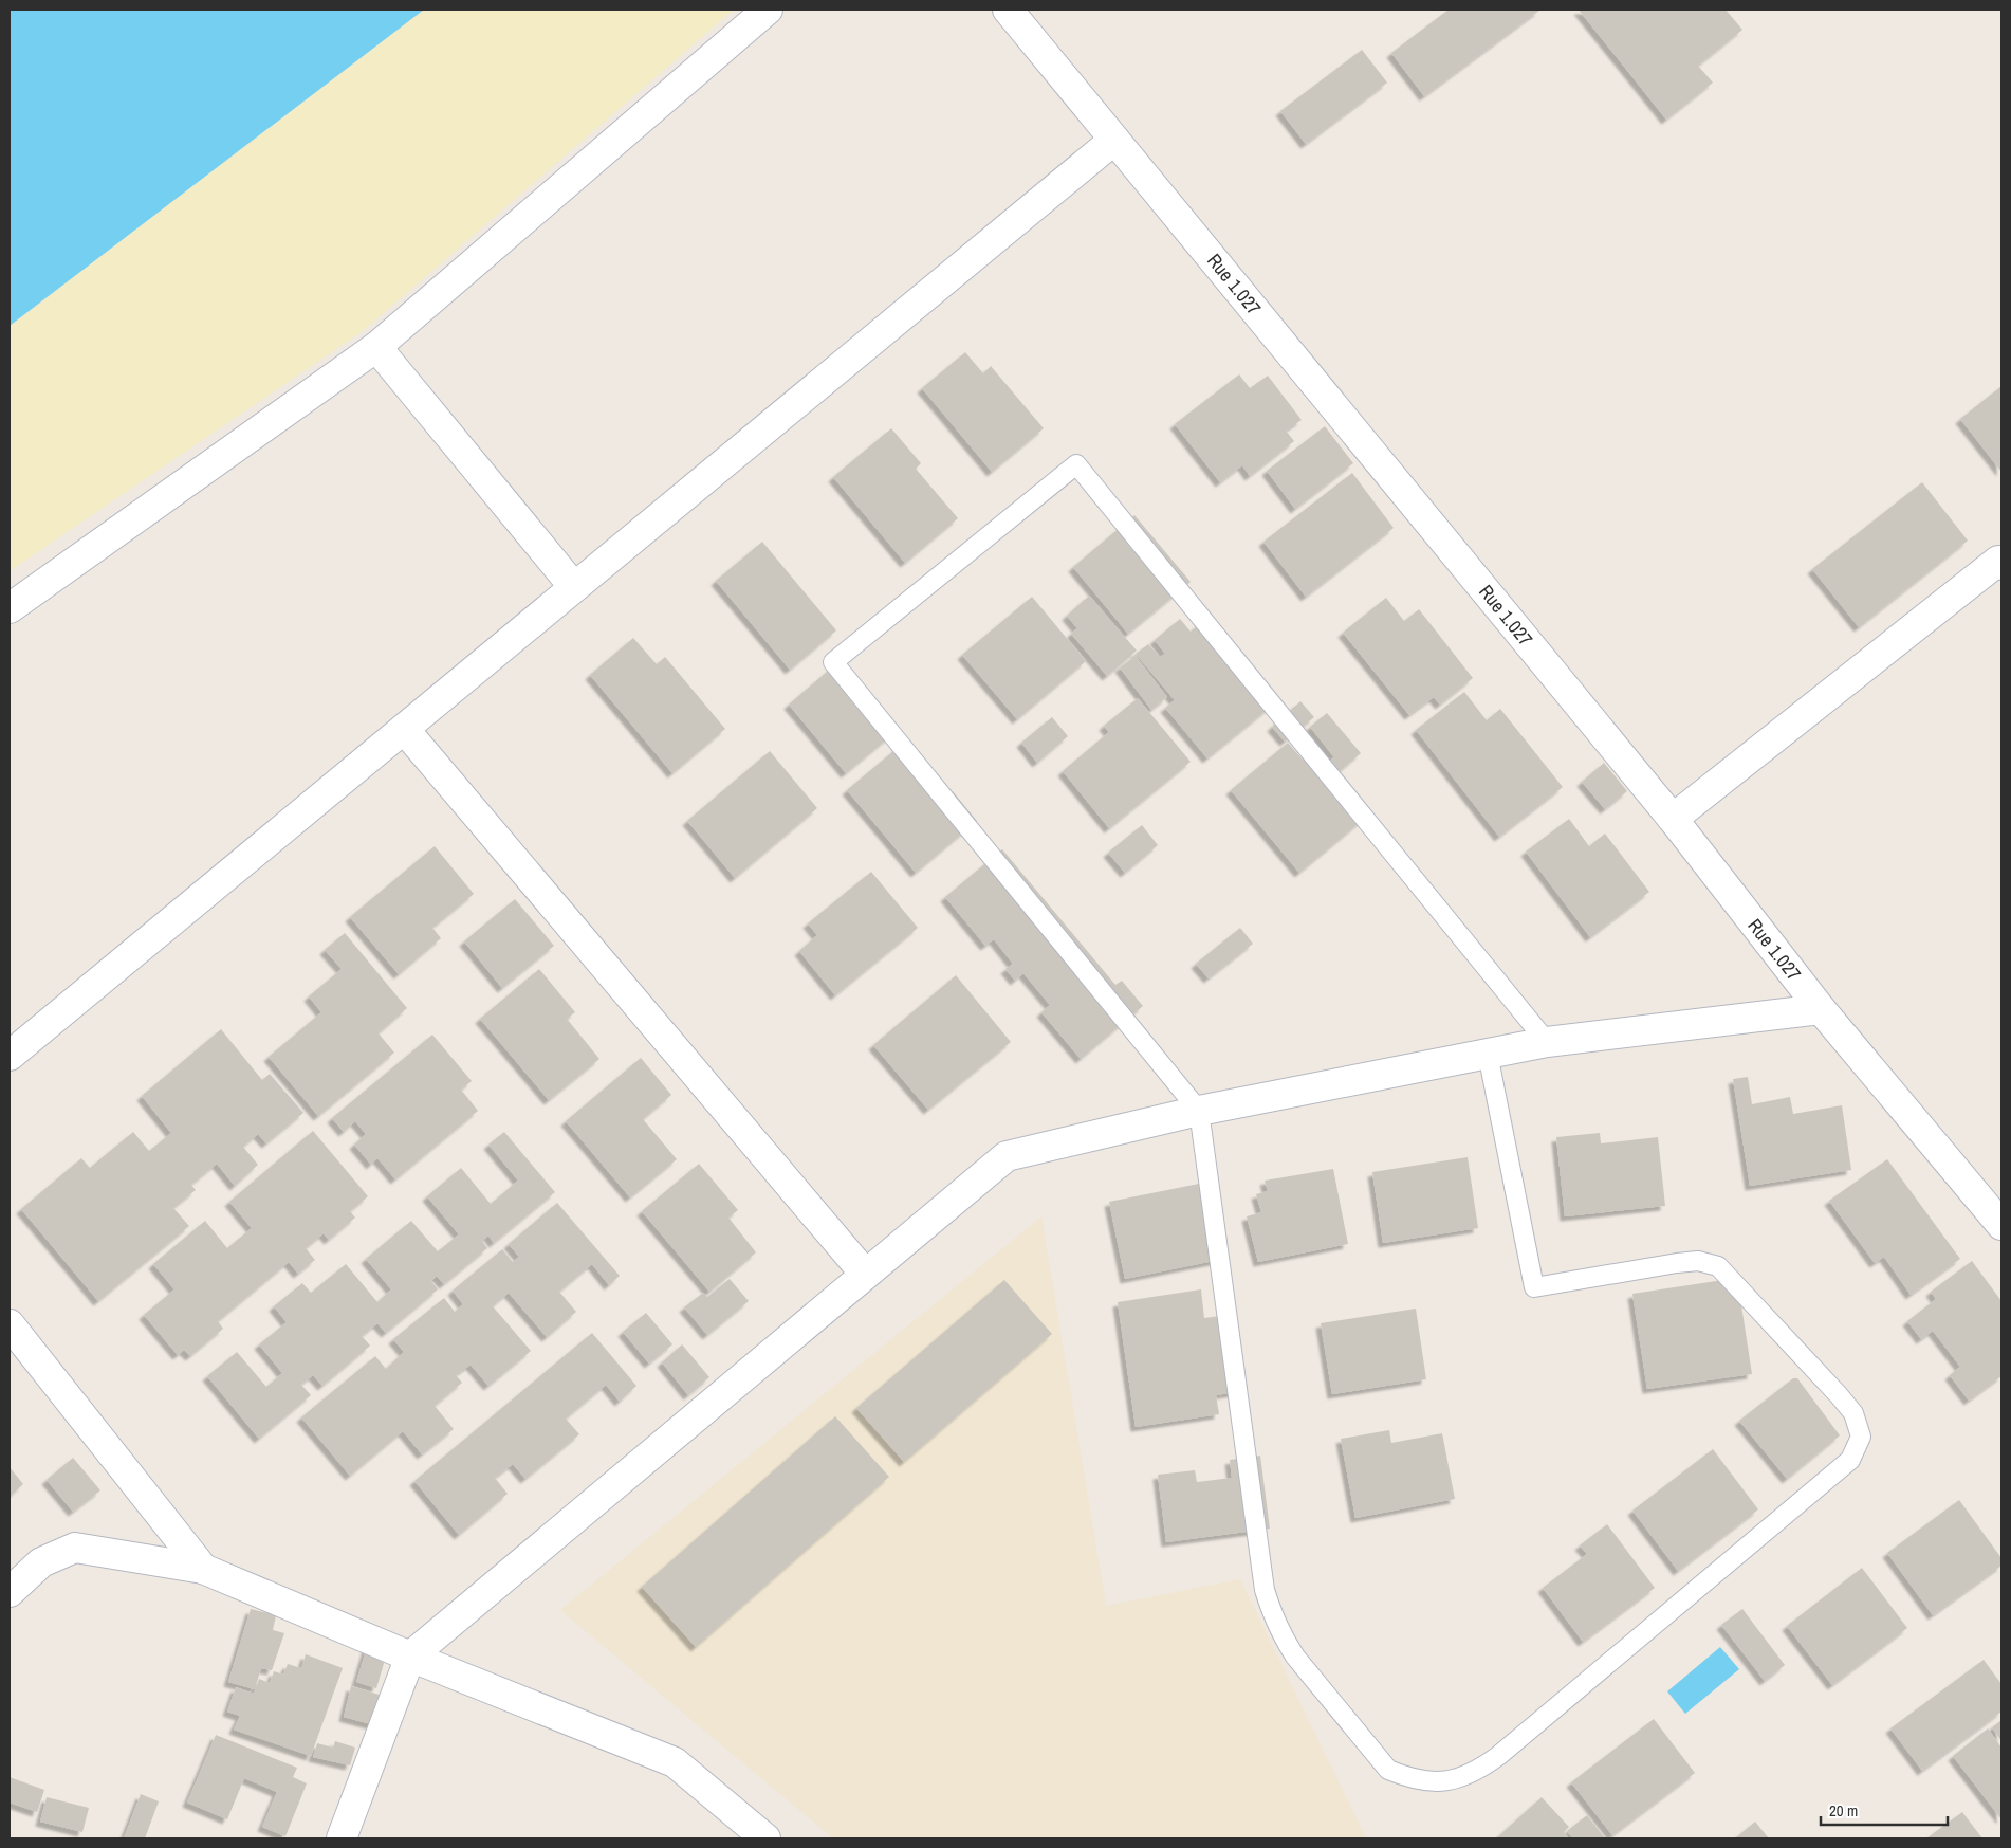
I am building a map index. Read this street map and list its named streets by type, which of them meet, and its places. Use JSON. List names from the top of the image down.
{
  "streets": {
    "street": ["Rue 1.027"]
  },
  "scale_bar": "20 m"
}
